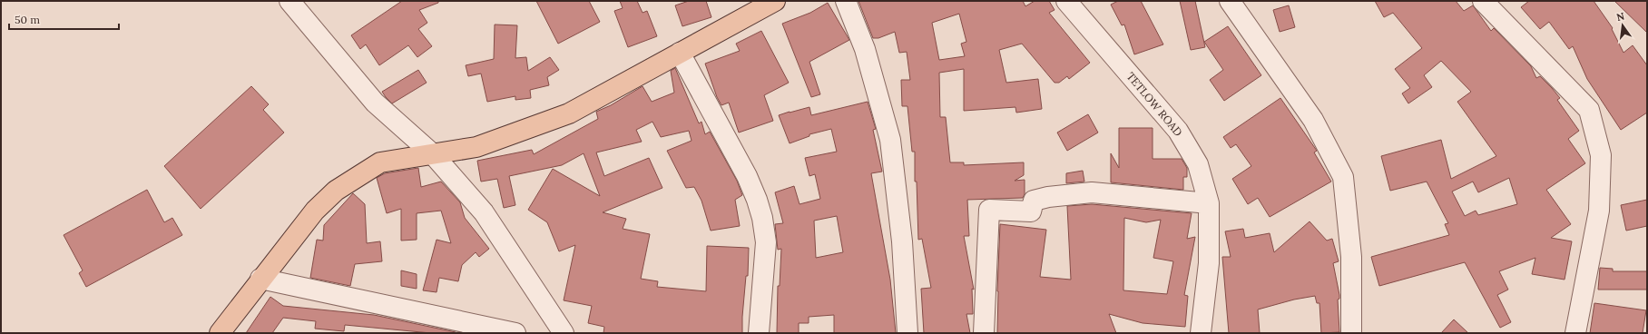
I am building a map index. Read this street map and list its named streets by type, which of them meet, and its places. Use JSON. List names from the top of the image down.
{
  "streets": {
    "street": ["TETLOW ROAD"]
  },
  "scale_bar": "50 m",
  "north": "top"
}
